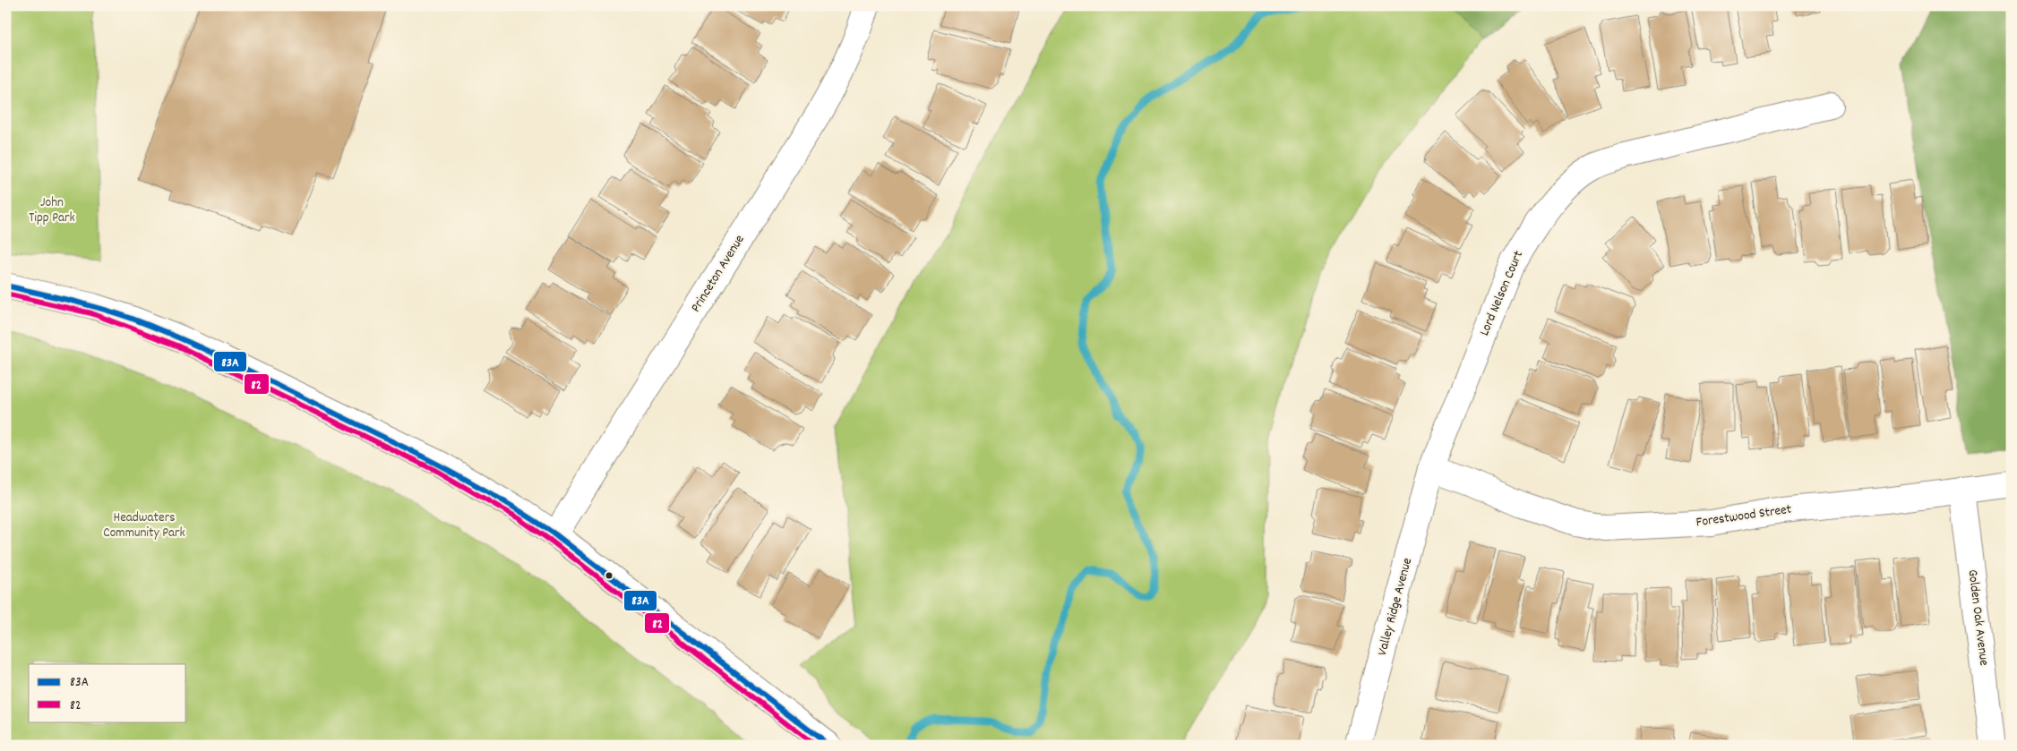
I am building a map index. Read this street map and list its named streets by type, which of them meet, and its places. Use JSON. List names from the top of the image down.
{
  "streets": {
    "street": [
      "Princeton Avenue",
      "Lord Nelson Court",
      "Forestwood Street",
      "Valley Ridge Avenue",
      "Golden Oak Avenue"
    ]
  },
  "crossings": [
    ["Lord Nelson Court", "Forestwood Street"],
    ["Lord Nelson Court", "Valley Ridge Avenue"],
    ["Forestwood Street", "Valley Ridge Avenue"],
    ["Forestwood Street", "Golden Oak Avenue"]
  ],
  "parks": ["John Tipp Park", "Headwaters Community Park"],
  "lines": ["transit line 83A", "transit line 82"],
  "legend": ["83A", "82"]
}
